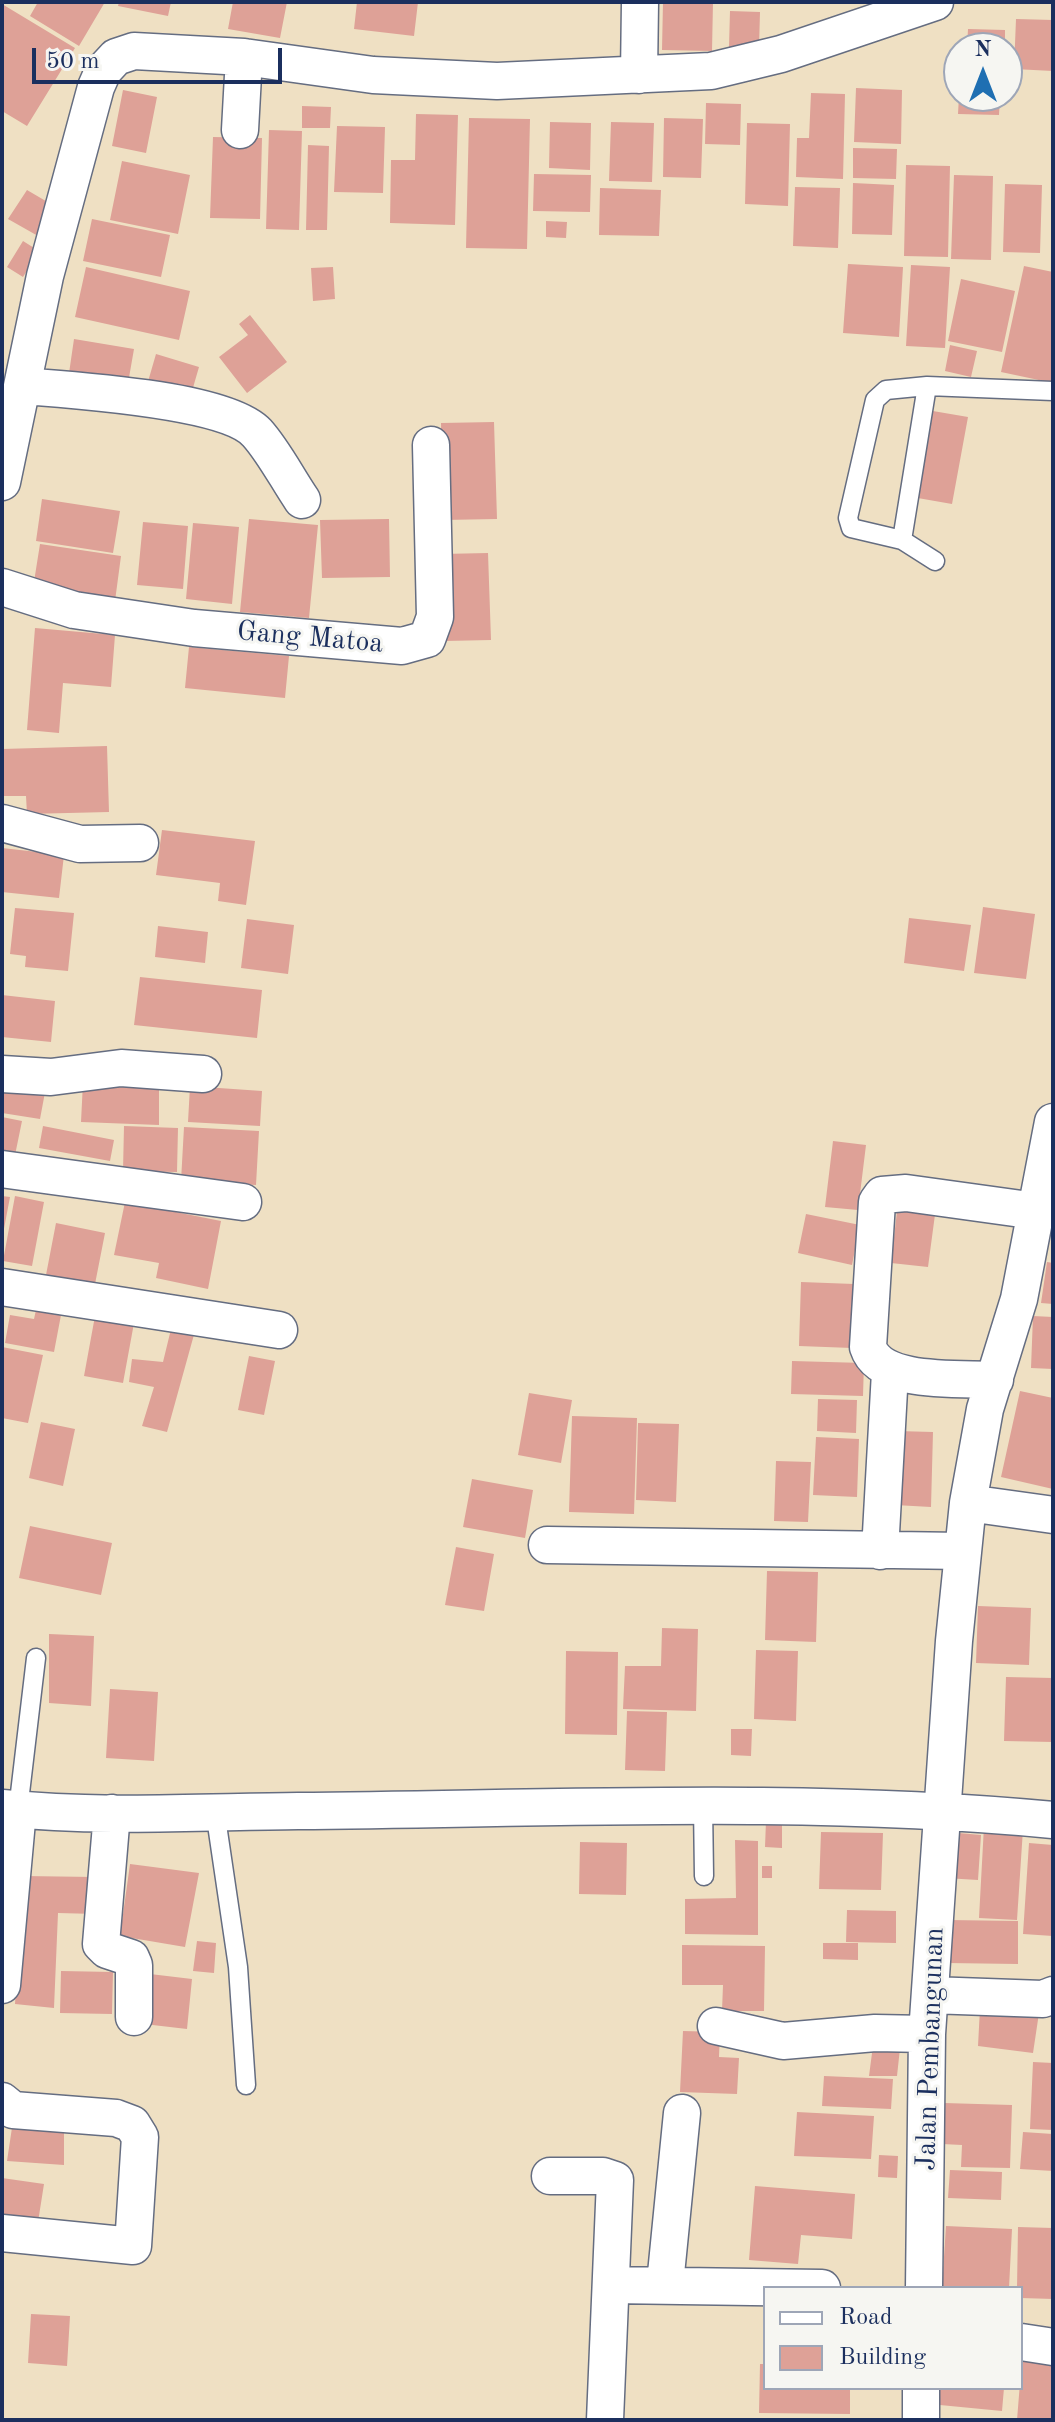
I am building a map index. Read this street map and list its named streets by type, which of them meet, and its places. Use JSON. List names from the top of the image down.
{
  "streets": {
    "street": ["Gang Matoa", "Jalan Pembangunan"]
  },
  "legend": ["Road", "Building"],
  "scale_bar": "50 m",
  "north": "top"
}
